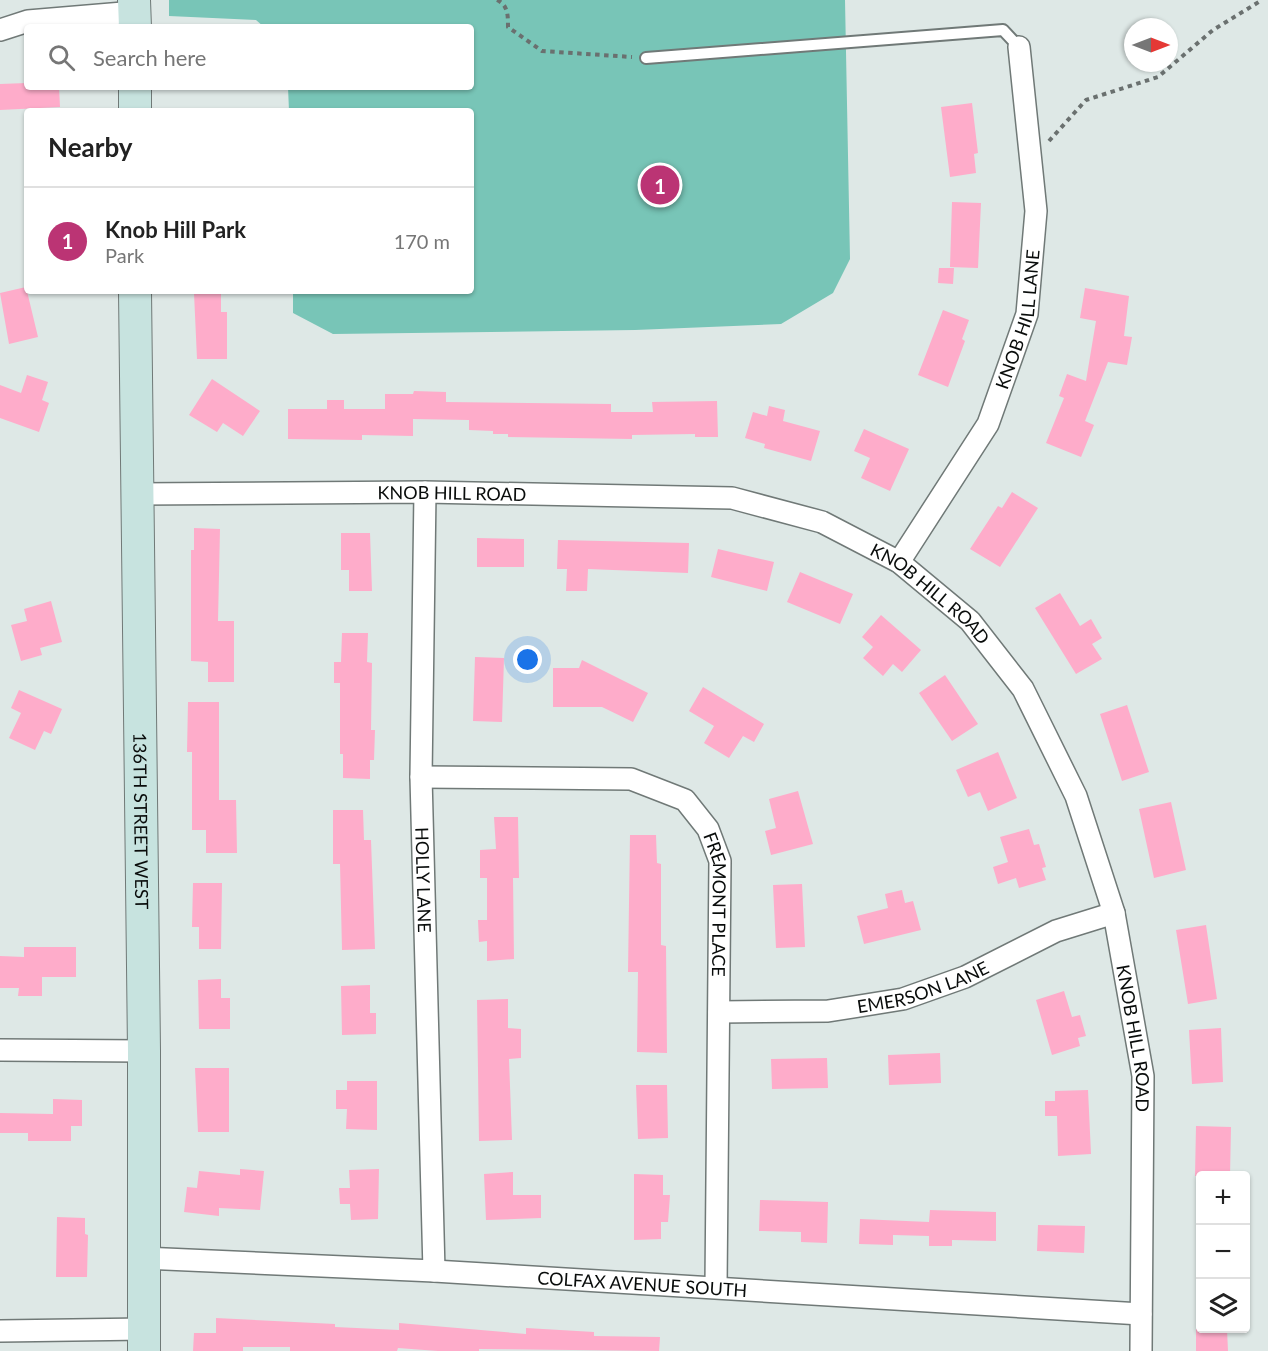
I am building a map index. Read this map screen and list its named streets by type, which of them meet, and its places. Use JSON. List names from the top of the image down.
{
  "streets": {
    "street": [
      "KNOB HILL LANE",
      "KNOB HILL ROAD",
      "136TH STREET WEST",
      "HOLLY LANE",
      "FREMONT PLACE",
      "EMERSON LANE",
      "COLFAX AVENUE SOUTH"
    ]
  },
  "crossings": [
    ["KNOB HILL LANE", "KNOB HILL ROAD"],
    ["KNOB HILL ROAD", "136TH STREET WEST"],
    ["KNOB HILL ROAD", "HOLLY LANE"],
    ["KNOB HILL ROAD", "EMERSON LANE"],
    ["KNOB HILL ROAD", "COLFAX AVENUE SOUTH"],
    ["136TH STREET WEST", "COLFAX AVENUE SOUTH"],
    ["HOLLY LANE", "FREMONT PLACE"],
    ["HOLLY LANE", "COLFAX AVENUE SOUTH"],
    ["FREMONT PLACE", "EMERSON LANE"],
    ["FREMONT PLACE", "COLFAX AVENUE SOUTH"]
  ],
  "north": "right",
  "page": {
    "search": "Search here",
    "heading": "Nearby",
    "pins": "1",
    "list": [
      {
        "mark": "1",
        "name": "Knob Hill Park",
        "note": "Park",
        "value": "170 m"
      }
    ],
    "map_buttons": ["+", "−"]
  }
}
